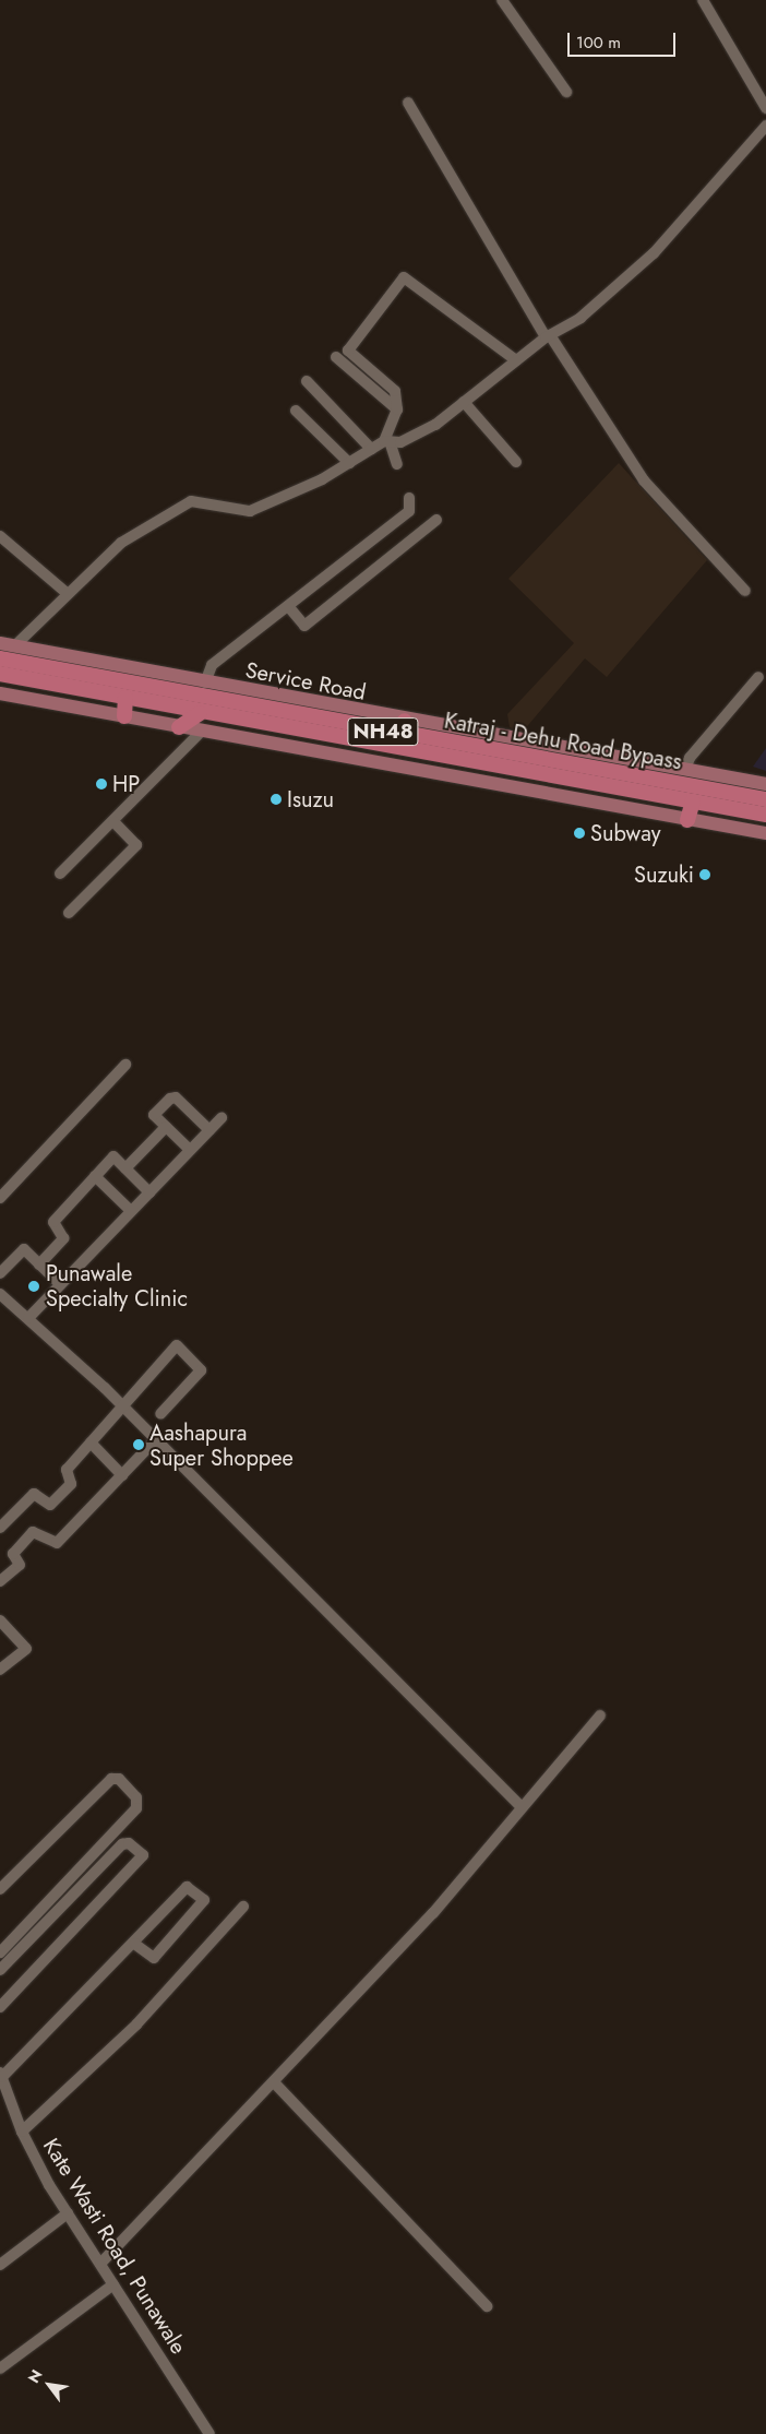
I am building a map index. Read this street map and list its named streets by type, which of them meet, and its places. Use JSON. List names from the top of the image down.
{
  "streets": {
    "highway": ["NH48", "Katraj - Dehu Road Bypass"],
    "main road": ["Service Road"],
    "street": ["Kate Wasti Road, Punawale"]
  },
  "places": [
    "HP",
    "Isuzu",
    "Subway",
    "Suzuki",
    "Punawale Specialty Clinic",
    "Aashapura Super Shoppee"
  ],
  "scale_bar": "100 m",
  "north": "top left"
}
